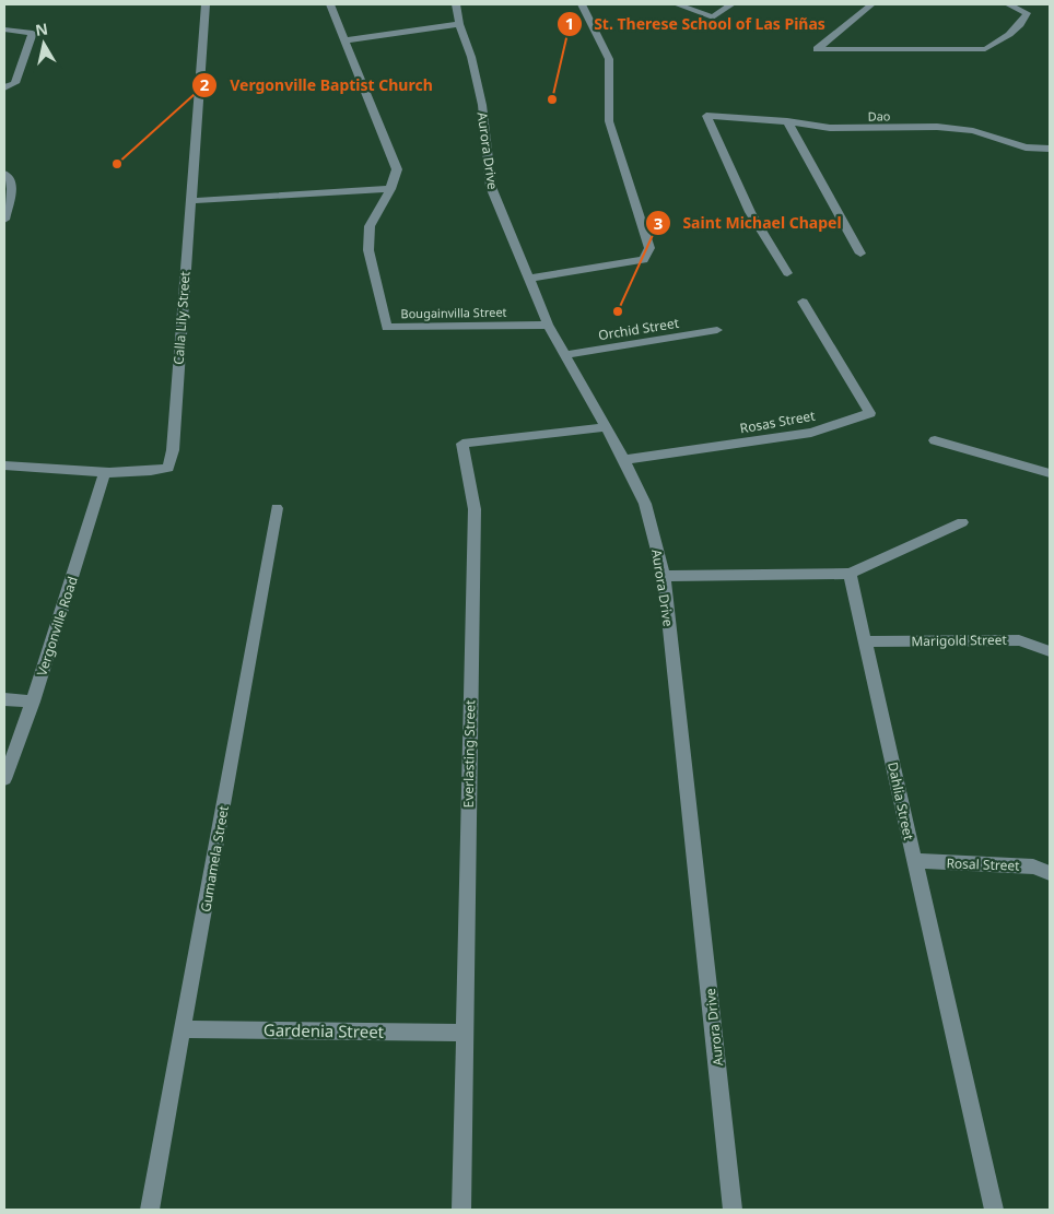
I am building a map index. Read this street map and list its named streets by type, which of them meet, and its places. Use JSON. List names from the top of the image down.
{
  "streets": {
    "street": [
      "Dao",
      "Aurora Drive",
      "Bougainvilla Street",
      "Calla Lily Street",
      "Orchid Street",
      "Rosas Street",
      "Vergonville Road",
      "Marigold Street",
      "Everlasting Street",
      "Dahlia Street",
      "Gumamela Street",
      "Rosal Street",
      "Gardenia Street"
    ]
  },
  "crossings": [
    ["Aurora Drive", "Bougainvilla Street"],
    ["Aurora Drive", "Orchid Street"],
    ["Aurora Drive", "Rosas Street"],
    ["Aurora Drive", "Everlasting Street"],
    ["Calla Lily Street", "Vergonville Road"],
    ["Marigold Street", "Dahlia Street"],
    ["Everlasting Street", "Gardenia Street"],
    ["Dahlia Street", "Rosal Street"],
    ["Gumamela Street", "Gardenia Street"]
  ],
  "places": ["St. Therese School of Las Piñas", "Vergonville Baptist Church", "Saint Michael Chapel"],
  "north": "top"
}
